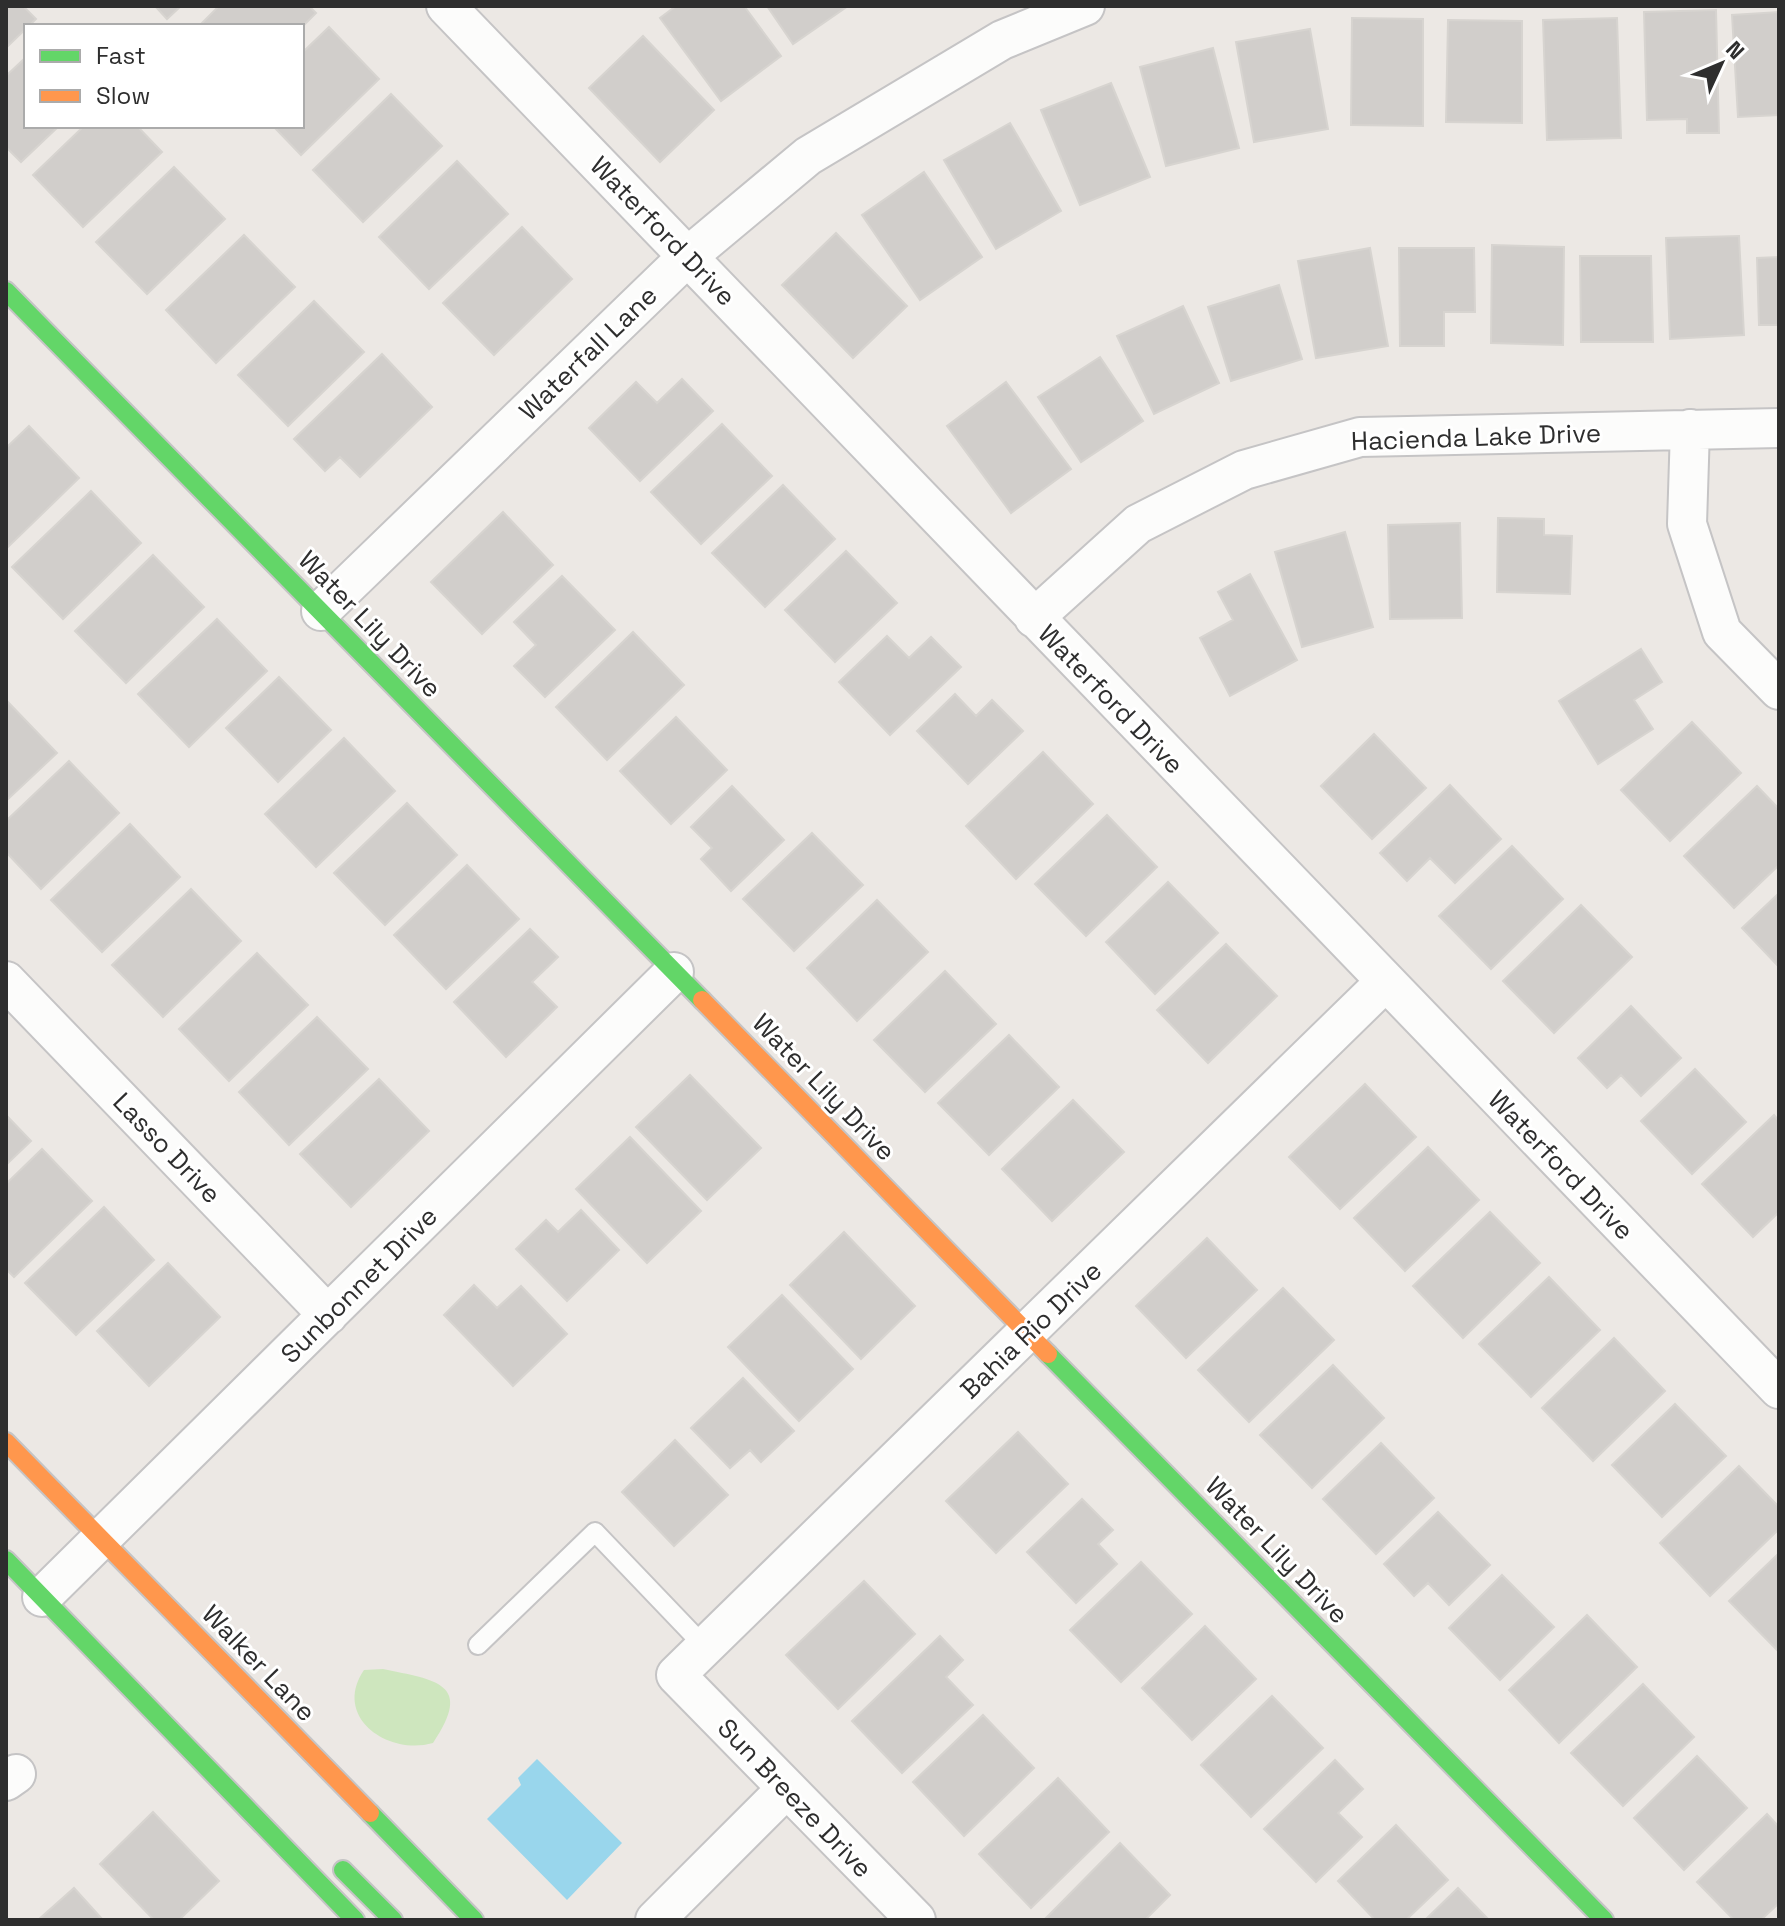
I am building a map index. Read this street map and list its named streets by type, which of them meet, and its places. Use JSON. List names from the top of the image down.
{
  "streets": {
    "street": [
      "Waterford Drive",
      "Waterfall Lane",
      "Hacienda Lake Drive",
      "Water Lily Drive",
      "Lasso Drive",
      "Sunbonnet Drive",
      "Bahia Rio Drive",
      "Walker Lane",
      "Sun Breeze Drive"
    ]
  },
  "crossings": [
    ["Waterford Drive", "Waterfall Lane"],
    ["Waterford Drive", "Hacienda Lake Drive"],
    ["Waterford Drive", "Bahia Rio Drive"],
    ["Waterfall Lane", "Water Lily Drive"],
    ["Water Lily Drive", "Sunbonnet Drive"],
    ["Water Lily Drive", "Bahia Rio Drive"],
    ["Lasso Drive", "Sunbonnet Drive"],
    ["Sunbonnet Drive", "Walker Lane"],
    ["Bahia Rio Drive", "Sun Breeze Drive"]
  ],
  "legend": ["Fast", "Slow"],
  "north": "top right"
}
